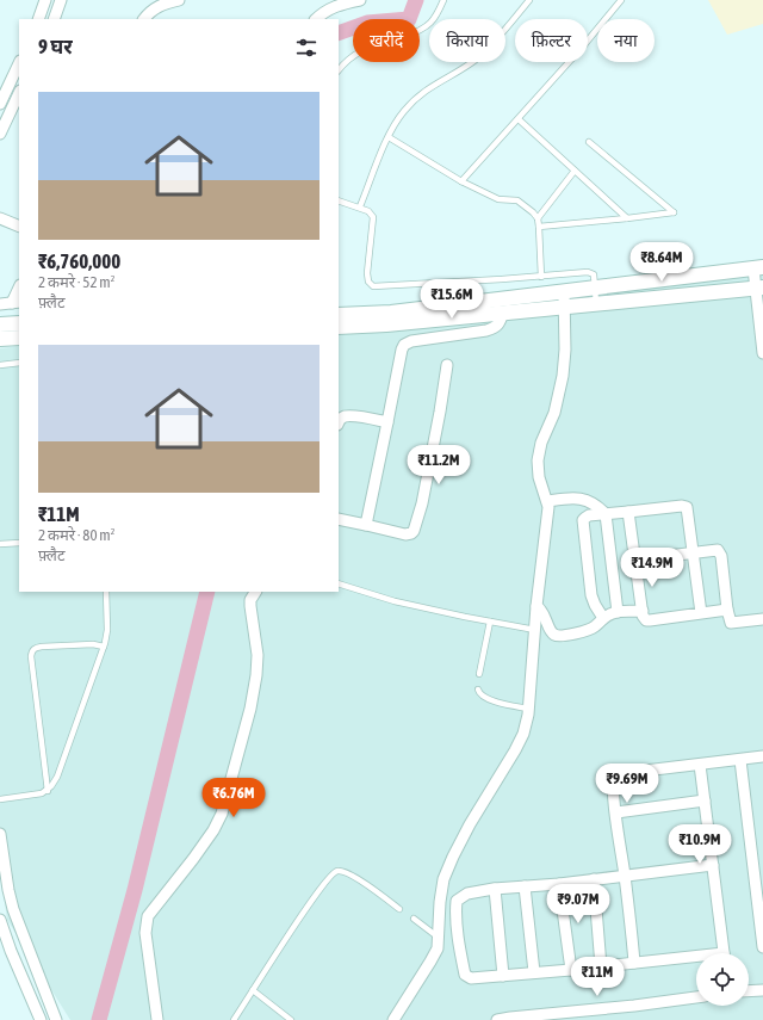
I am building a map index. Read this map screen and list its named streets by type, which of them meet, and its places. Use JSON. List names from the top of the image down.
{
  "page": {
    "chip": [
      "खरीदें",
      "किराया",
      "फ़िल्टर",
      "नया"
    ],
    "heading": "9 घर",
    "list": [
      {
        "name": "₹6,760,000",
        "note": "2 कमरे · 52 m² · फ़्लैट"
      },
      {
        "name": "₹11M",
        "note": "2 कमरे · 80 m² · फ़्लैट"
      }
    ],
    "price": [
      "₹8.64M",
      "₹15.6M",
      "₹11.2M",
      "₹14.9M",
      "₹9.69M",
      "₹6.76M",
      "₹10.9M",
      "₹9.07M",
      "₹11M"
    ]
  }
}
